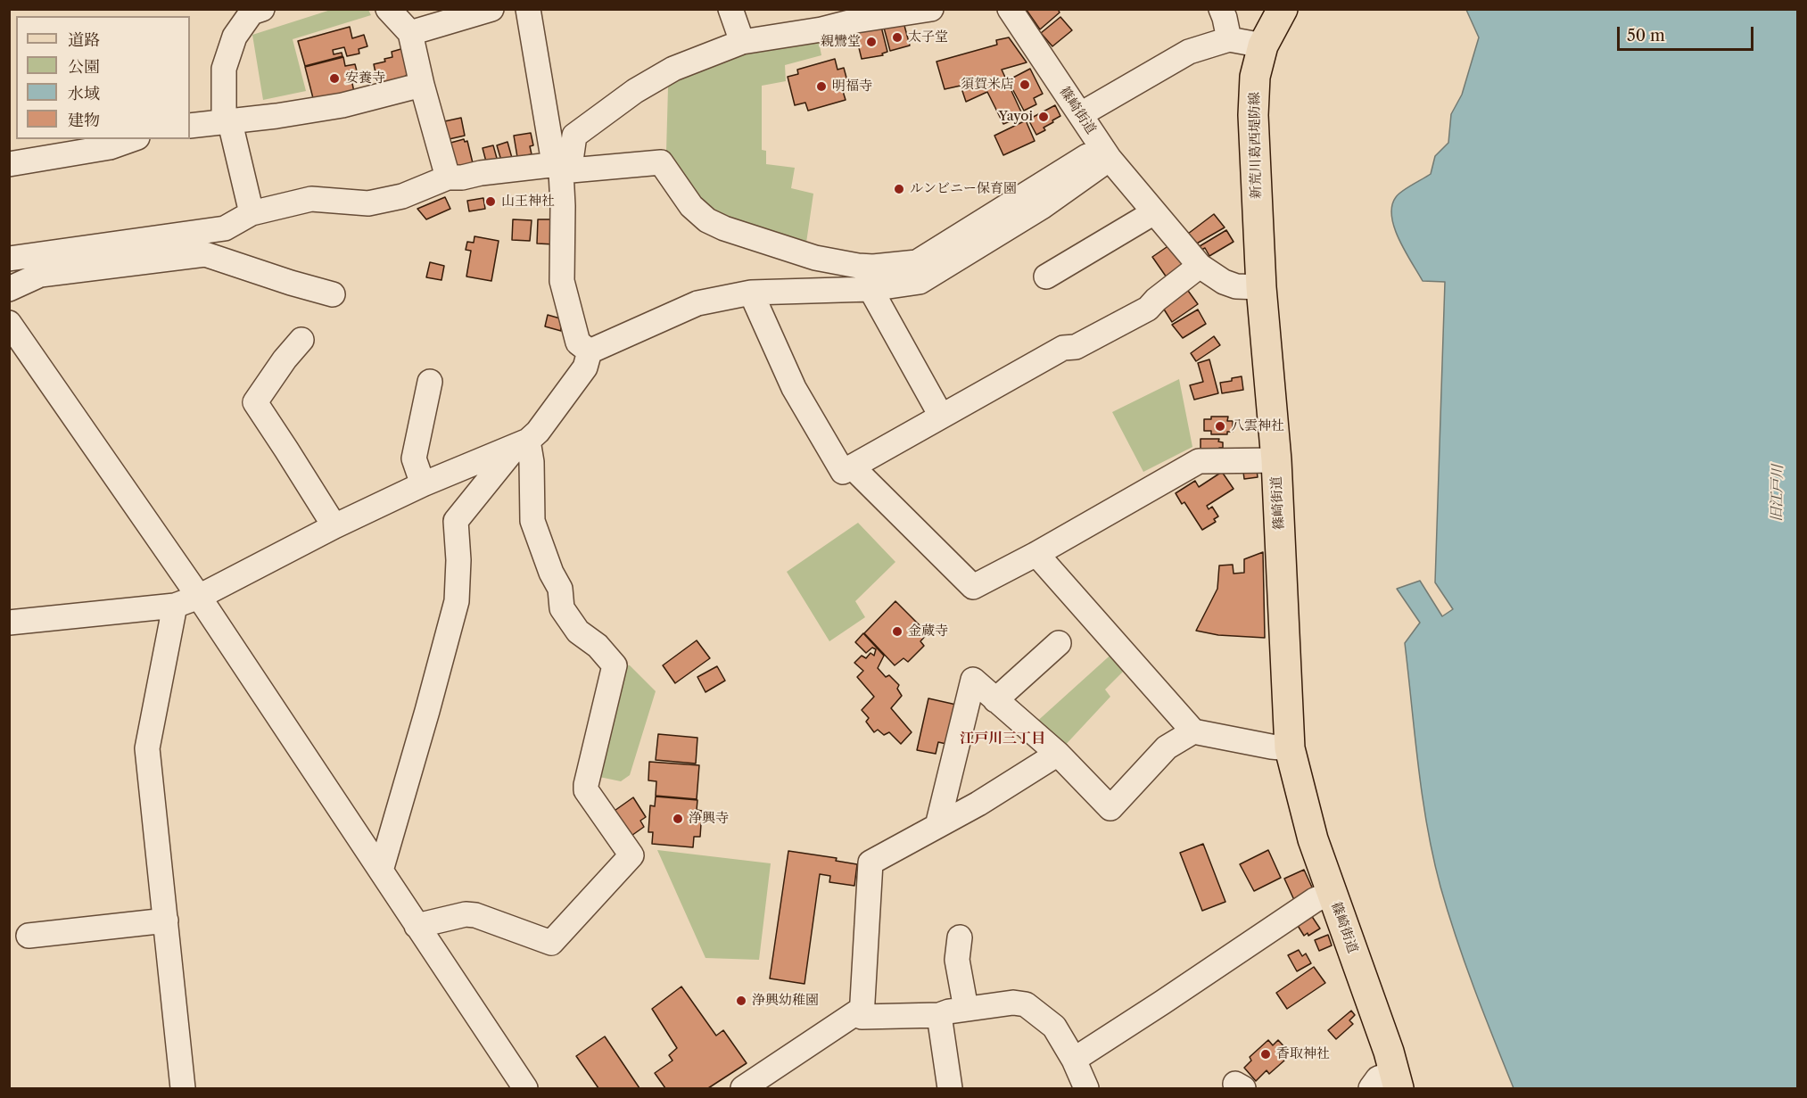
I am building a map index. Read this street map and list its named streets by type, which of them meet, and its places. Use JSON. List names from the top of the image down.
{
  "streets": {
    "main road": ["篠崎街道", "新荒川葛西堤防線"]
  },
  "crossings": [
    ["篠崎街道", "新荒川葛西堤防線"]
  ],
  "districts": ["江戸川三丁目"],
  "water": ["旧江戸川"],
  "places": [
    "太子堂",
    "親鸞堂",
    "安養寺",
    "須賀米店",
    "明福寺",
    "Yayoi",
    "ルンビニー保育園",
    "山王神社",
    "八雲神社",
    "金蔵寺",
    "浄興寺",
    "浄興幼稚園",
    "香取神社"
  ],
  "legend": [
    "道路",
    "公園",
    "水域",
    "建物"
  ],
  "scale_bar": "50 m"
}
